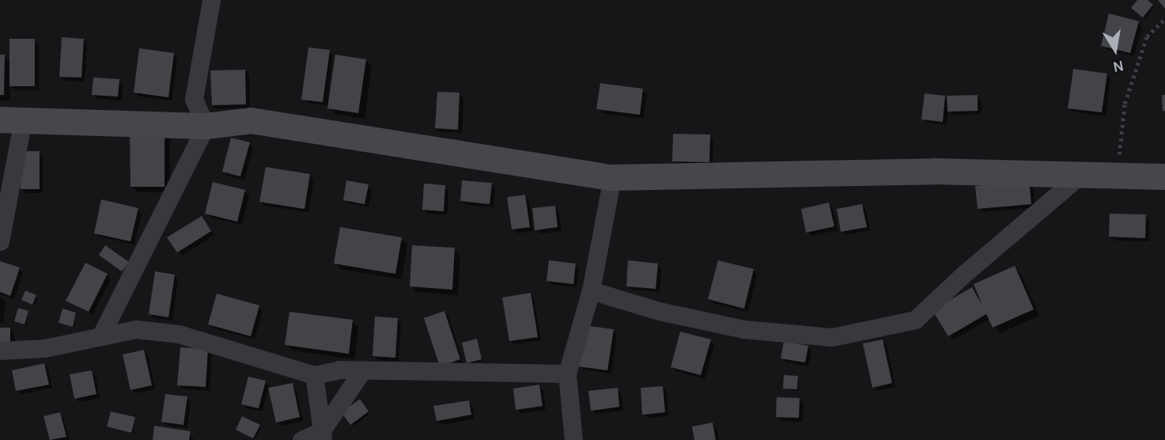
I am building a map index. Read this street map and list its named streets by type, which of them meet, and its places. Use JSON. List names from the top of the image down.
{
  "north": "bottom"
}
